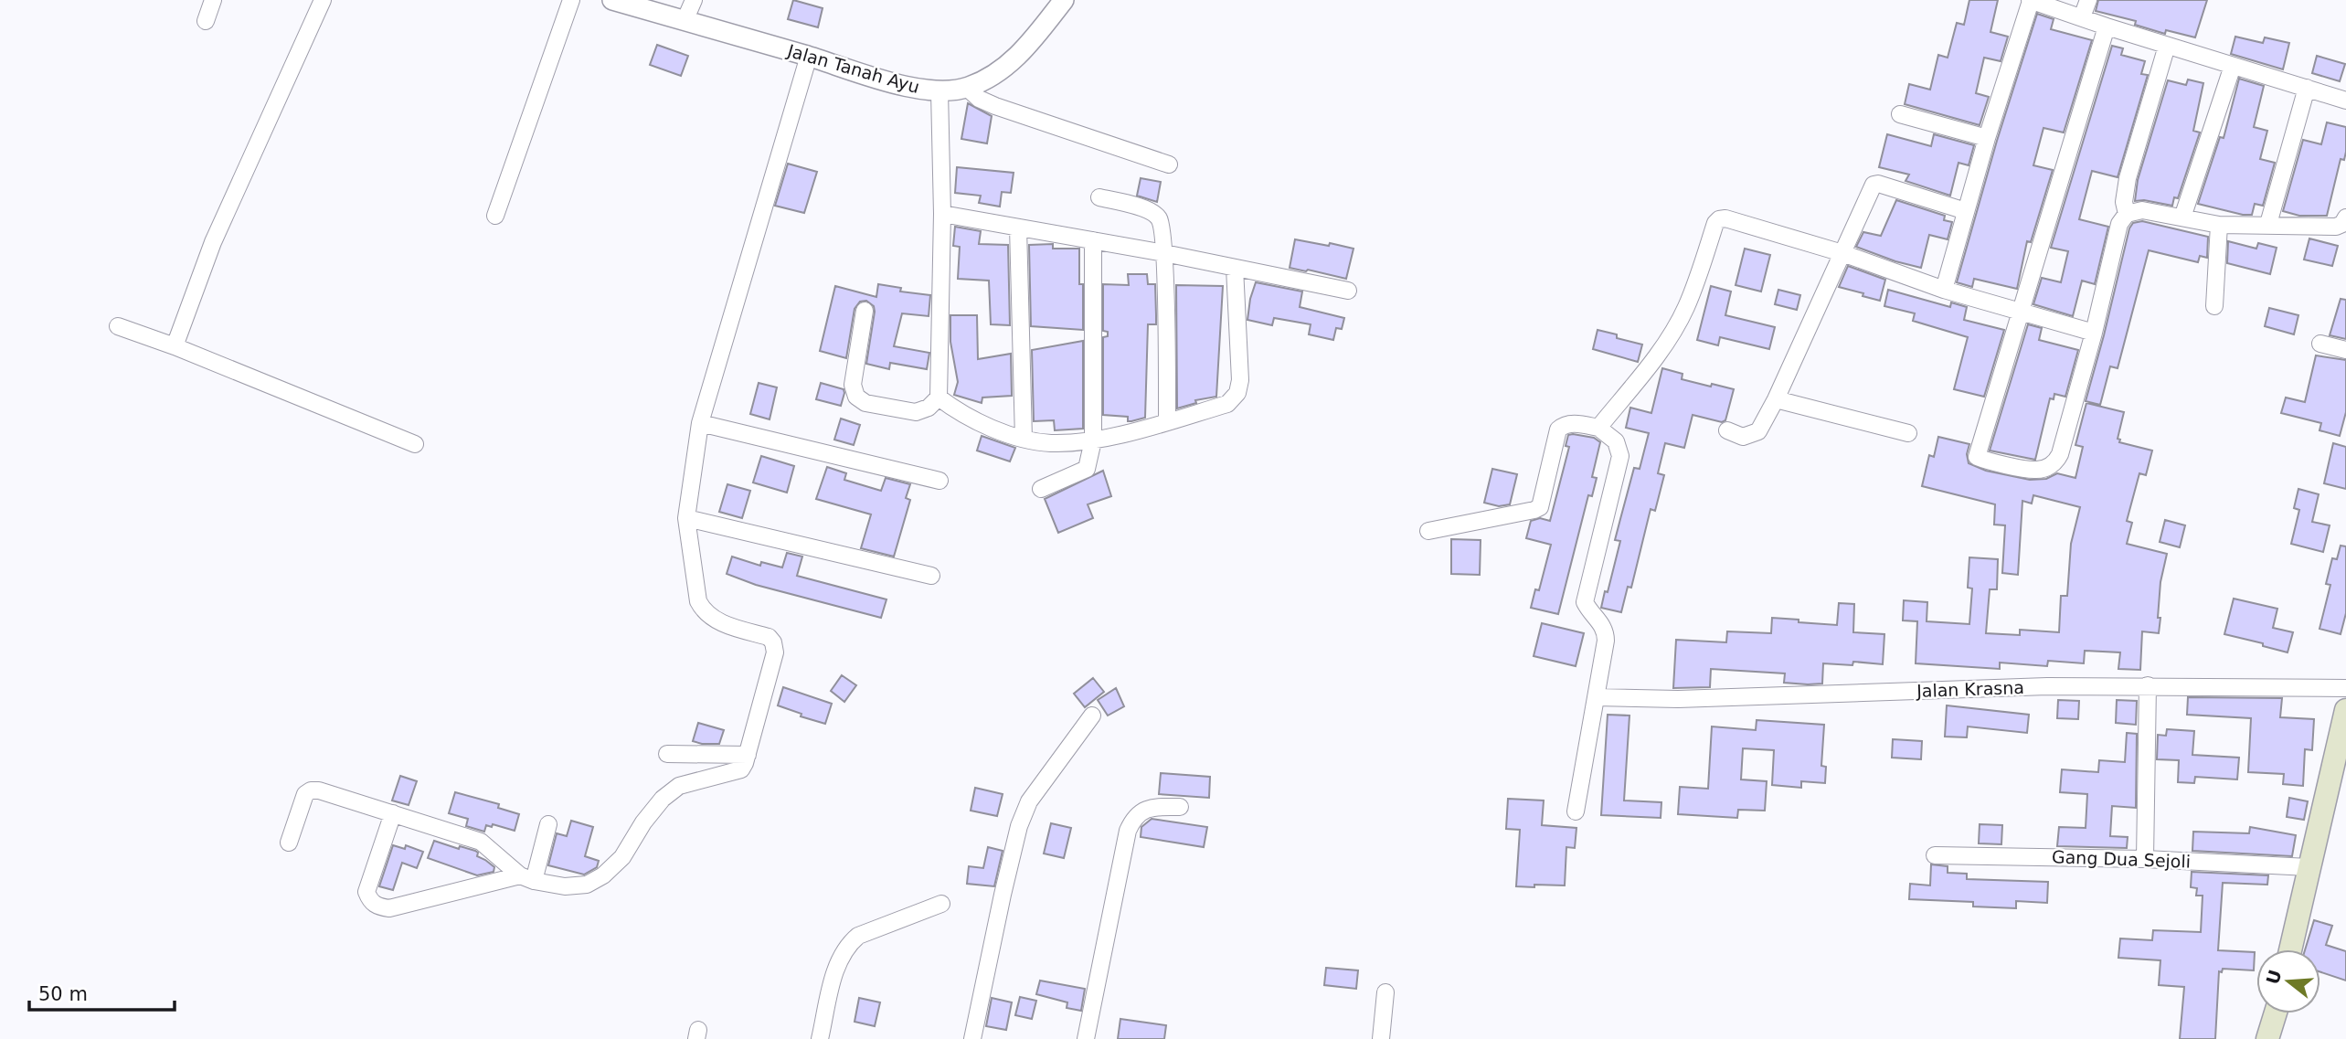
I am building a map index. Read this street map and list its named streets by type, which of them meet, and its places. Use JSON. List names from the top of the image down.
{
  "streets": {
    "street": ["Jalan Tanah Ayu", "Jalan Krasna", "Gang Dua Sejoli"]
  },
  "scale_bar": "50 m",
  "north": "left"
}
